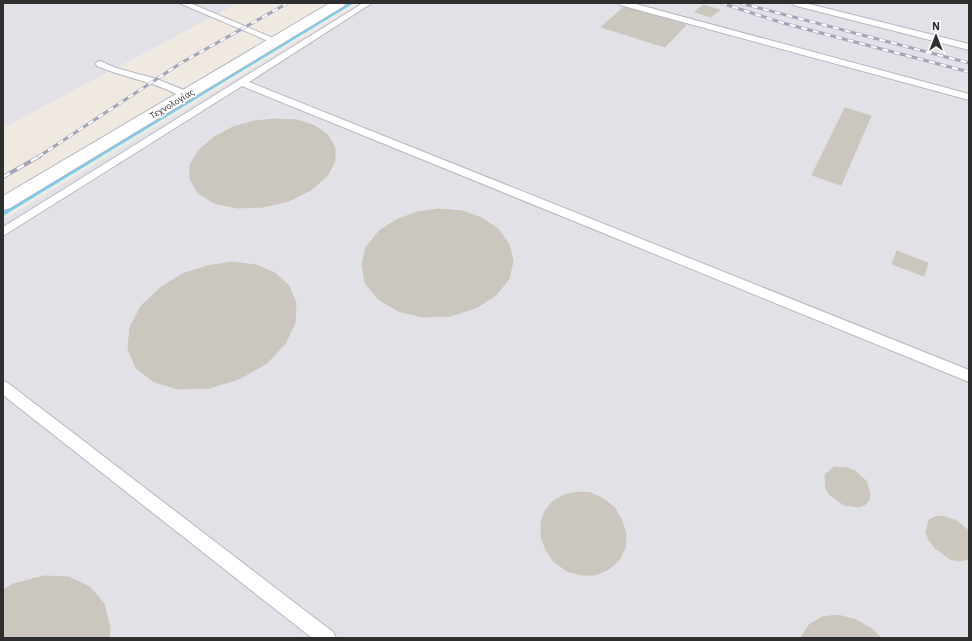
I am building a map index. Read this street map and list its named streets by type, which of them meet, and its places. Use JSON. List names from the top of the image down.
{
  "streets": {
    "street": ["Τεχνολογίας"]
  },
  "north": "top"
}
